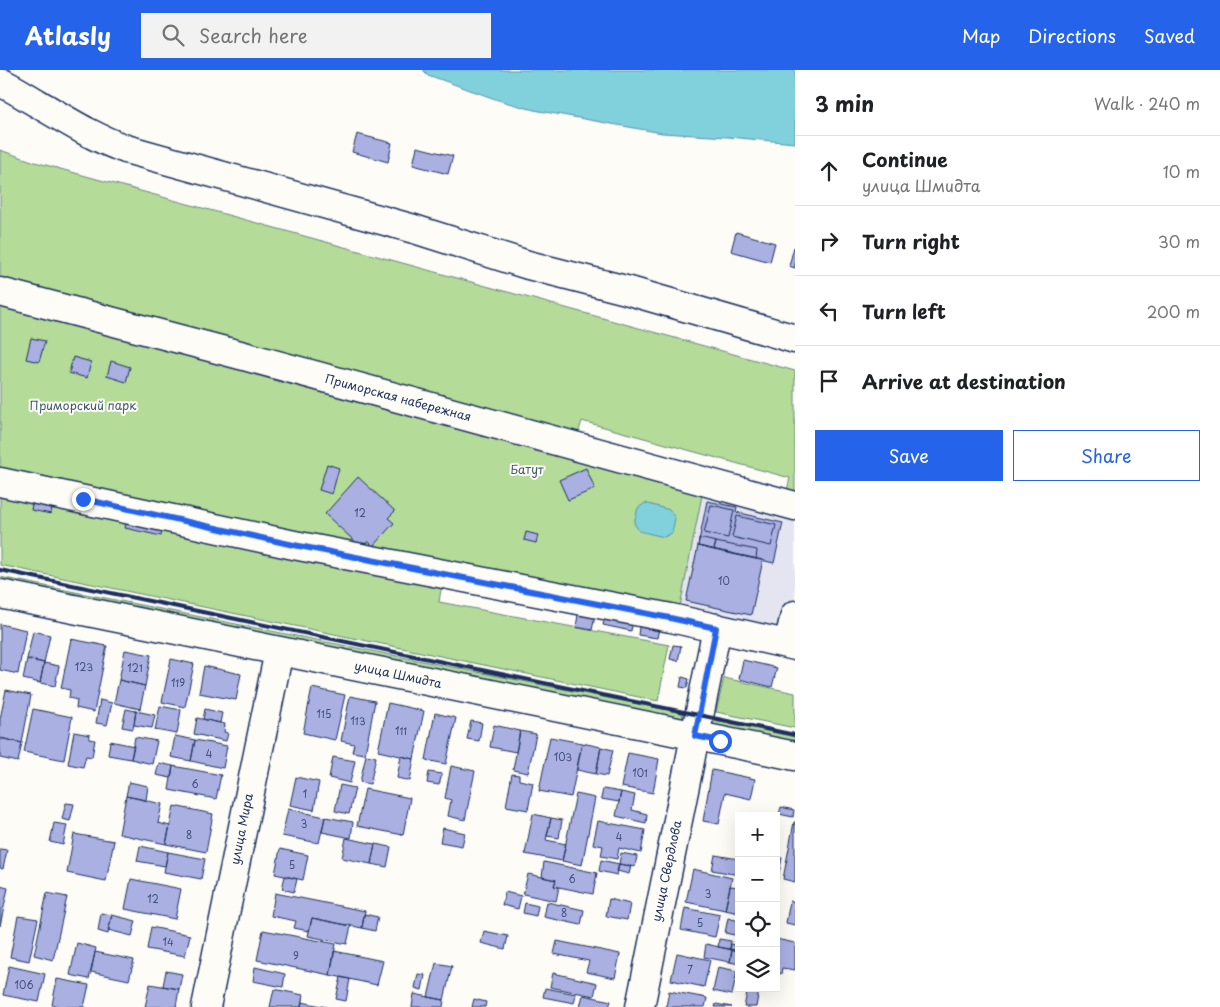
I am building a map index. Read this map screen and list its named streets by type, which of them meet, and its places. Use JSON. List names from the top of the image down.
{
  "streets": {
    "street": [
      "Приморская набережная",
      "улица Шмидта",
      "улица Мира",
      "улица Свердлова"
    ]
  },
  "crossings": [
    ["улица Шмидта", "улица Мира"],
    ["улица Шмидта", "улица Свердлова"]
  ],
  "parks": ["Приморский парк", "Батут"],
  "house_numbers": [
    "12",
    "10",
    "123",
    "121",
    "119",
    "115",
    "113",
    "111",
    "4",
    "103",
    "101",
    "6",
    "1",
    "3",
    "8",
    "4",
    "5",
    "6",
    "3",
    "12",
    "8",
    "5",
    "14",
    "9",
    "7",
    "106"
  ],
  "page": {
    "header": "Atlasly",
    "search": "Search here",
    "nav": ["Map", "Directions", "Saved"],
    "heading": ["3 min", "Walk · 240 m"],
    "list": [
      ["Continue", "улица Шмидта", "10 m"],
      ["Turn right", "30 m"],
      ["Turn left", "200 m"],
      "Arrive at destination"
    ],
    "buttons": ["Save", "Share"],
    "map_buttons": ["+", "−"]
  }
}
